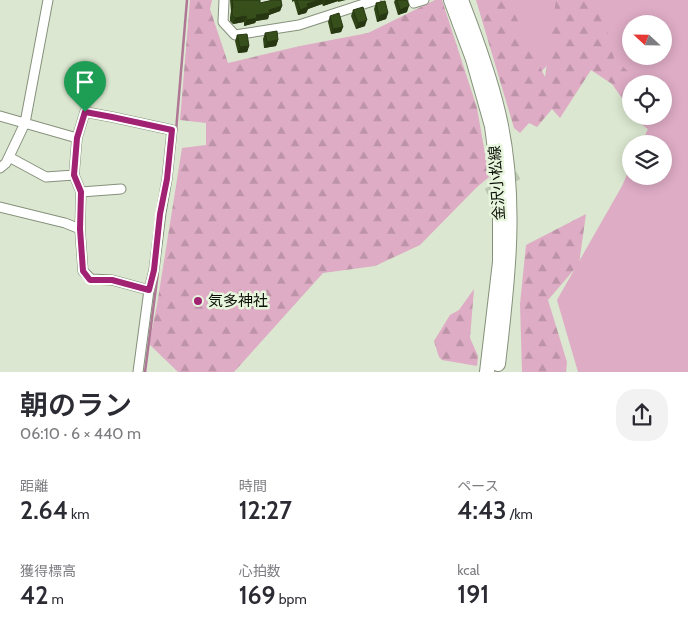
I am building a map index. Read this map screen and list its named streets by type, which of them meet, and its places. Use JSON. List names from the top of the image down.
{
  "streets": {
    "main road": ["金沢小松線"]
  },
  "places": ["気多神社"],
  "north": "left",
  "page": {
    "heading": ["朝のラン", "06:10 · 6 × 440 m"],
    "stats": [
      ["距離", "2.64 km"],
      ["時間", "12:27"],
      ["ペース", "4:43 /km"],
      ["獲得標高", "42 m"],
      ["心拍数", "169 bpm"],
      ["kcal", "191"]
    ]
  }
}
